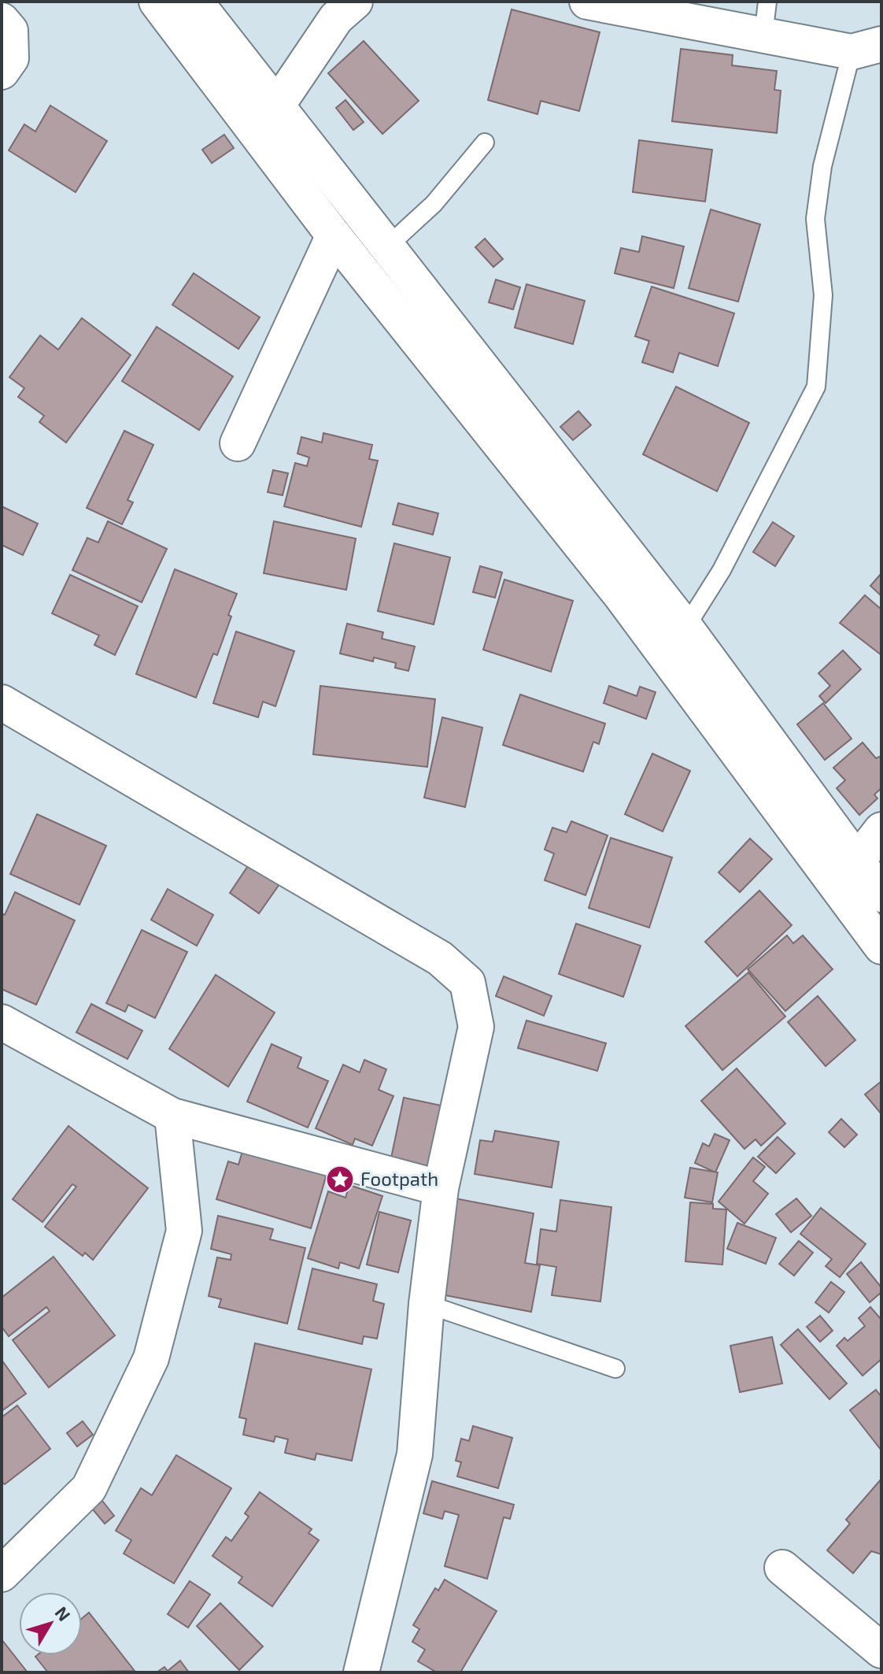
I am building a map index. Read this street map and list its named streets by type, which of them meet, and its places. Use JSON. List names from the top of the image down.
{
  "places": {
    "place": ["Footpath"]
  },
  "north": "top right"
}
